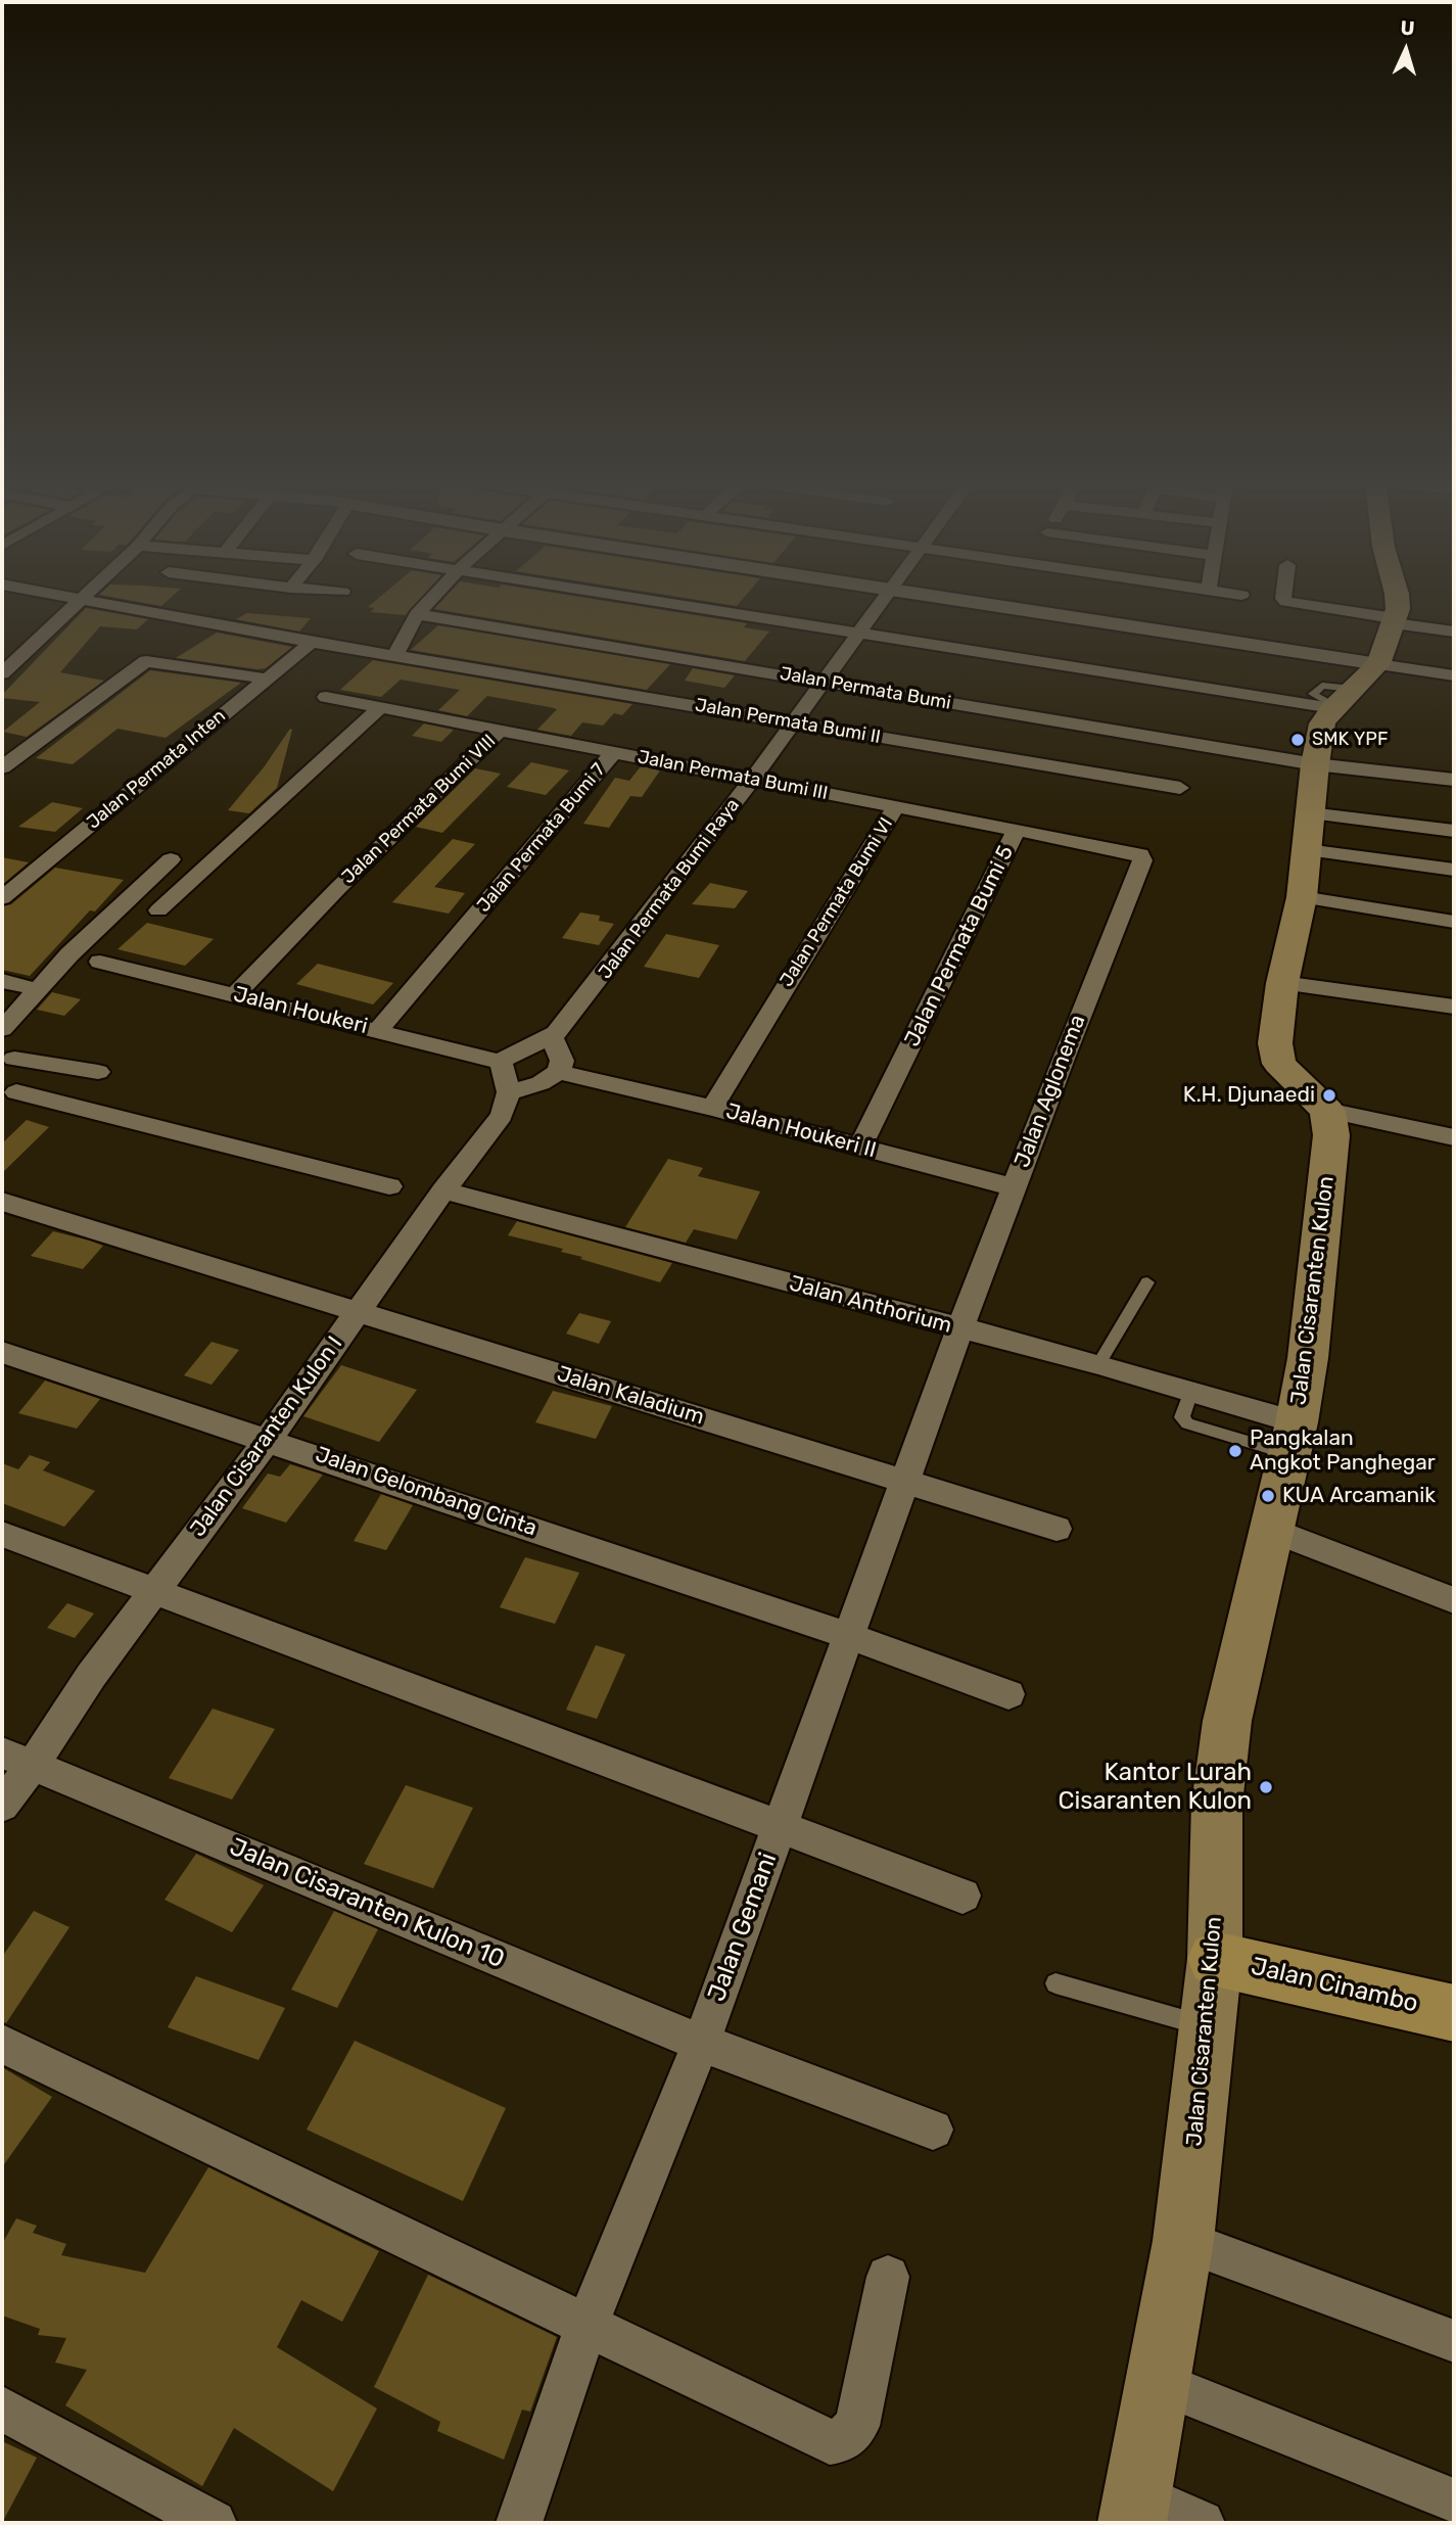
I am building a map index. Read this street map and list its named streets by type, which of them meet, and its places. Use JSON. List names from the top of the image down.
{
  "streets": {
    "main road": ["Jalan Cisaranten Kulon", "Jalan Cinambo"],
    "street": [
      "Jalan Permata Bumi",
      "Jalan Permata Bumi II",
      "Jalan Permata Inten",
      "Jalan Permata Bumi III",
      "Jalan Permata Bumi VIII",
      "Jalan Permata Bumi 7",
      "Jalan Permata Bumi Raya",
      "Jalan Permata Bumi VI",
      "Jalan Permata Bumi 5",
      "Jalan Houkeri",
      "Jalan Aglonema",
      "Jalan Houkeri II",
      "Jalan Anthorium",
      "Jalan Kaladium",
      "Jalan Cisaranten Kulon I",
      "Jalan Gelombang Cinta",
      "Jalan Cisaranten Kulon 10",
      "Jalan Gemani"
    ]
  },
  "crossings": [
    ["Jalan Permata Bumi", "Jalan Permata Bumi Raya"],
    ["Jalan Permata Bumi II", "Jalan Permata Bumi Raya"],
    ["Jalan Permata Bumi III", "Jalan Permata Bumi VIII"],
    ["Jalan Permata Bumi III", "Jalan Permata Bumi 7"],
    ["Jalan Permata Bumi III", "Jalan Permata Bumi Raya"],
    ["Jalan Permata Bumi III", "Jalan Permata Bumi VI"],
    ["Jalan Permata Bumi III", "Jalan Permata Bumi 5"],
    ["Jalan Permata Bumi III", "Jalan Aglonema"],
    ["Jalan Permata Bumi 7", "Jalan Houkeri"],
    ["Jalan Permata Bumi VI", "Jalan Houkeri II"],
    ["Jalan Permata Bumi 5", "Jalan Houkeri II"],
    ["Jalan Aglonema", "Jalan Houkeri II"],
    ["Jalan Aglonema", "Jalan Anthorium"],
    ["Jalan Aglonema", "Jalan Gemani"],
    ["Jalan Cisaranten Kulon", "Jalan Anthorium"],
    ["Jalan Cisaranten Kulon", "Jalan Cinambo"],
    ["Jalan Anthorium", "Jalan Cisaranten Kulon I"],
    ["Jalan Anthorium", "Jalan Gemani"],
    ["Jalan Kaladium", "Jalan Cisaranten Kulon I"],
    ["Jalan Kaladium", "Jalan Gemani"],
    ["Jalan Cisaranten Kulon I", "Jalan Gelombang Cinta"],
    ["Jalan Cisaranten Kulon I", "Jalan Cisaranten Kulon 10"],
    ["Jalan Gelombang Cinta", "Jalan Gemani"],
    ["Jalan Cisaranten Kulon 10", "Jalan Gemani"]
  ],
  "places": [
    "SMK YPF",
    "K.H. Djunaedi",
    "Pangkalan Angkot Panghegar",
    "KUA Arcamanik",
    "Kantor Lurah Cisaranten Kulon"
  ],
  "north": "top"
}
